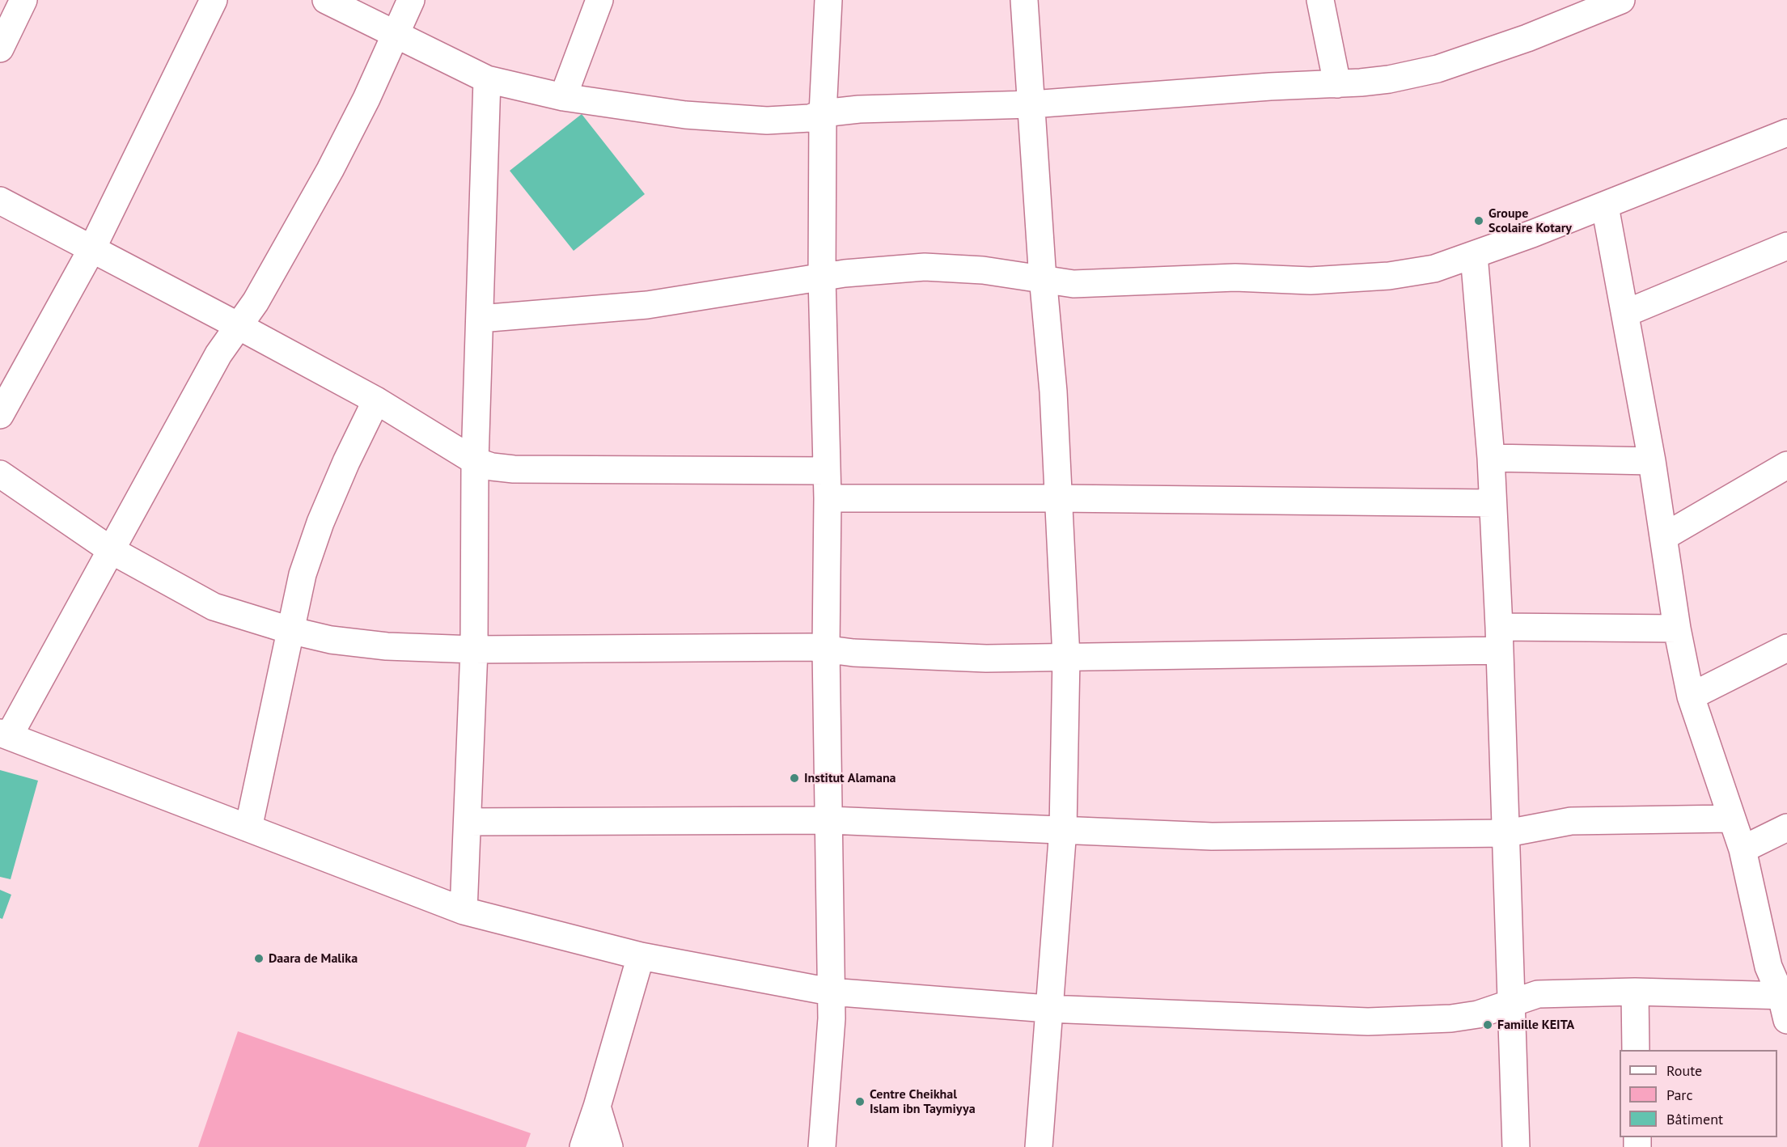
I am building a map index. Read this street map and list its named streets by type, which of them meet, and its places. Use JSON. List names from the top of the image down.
{
  "places": [
    "Groupe Scolaire Kotary",
    "Institut Alamana",
    "Daara de Malika",
    "Famille KEITA",
    "Centre Cheikhal Islam ibn Taymiyya"
  ],
  "legend": ["Route", "Parc", "Bâtiment"]
}
